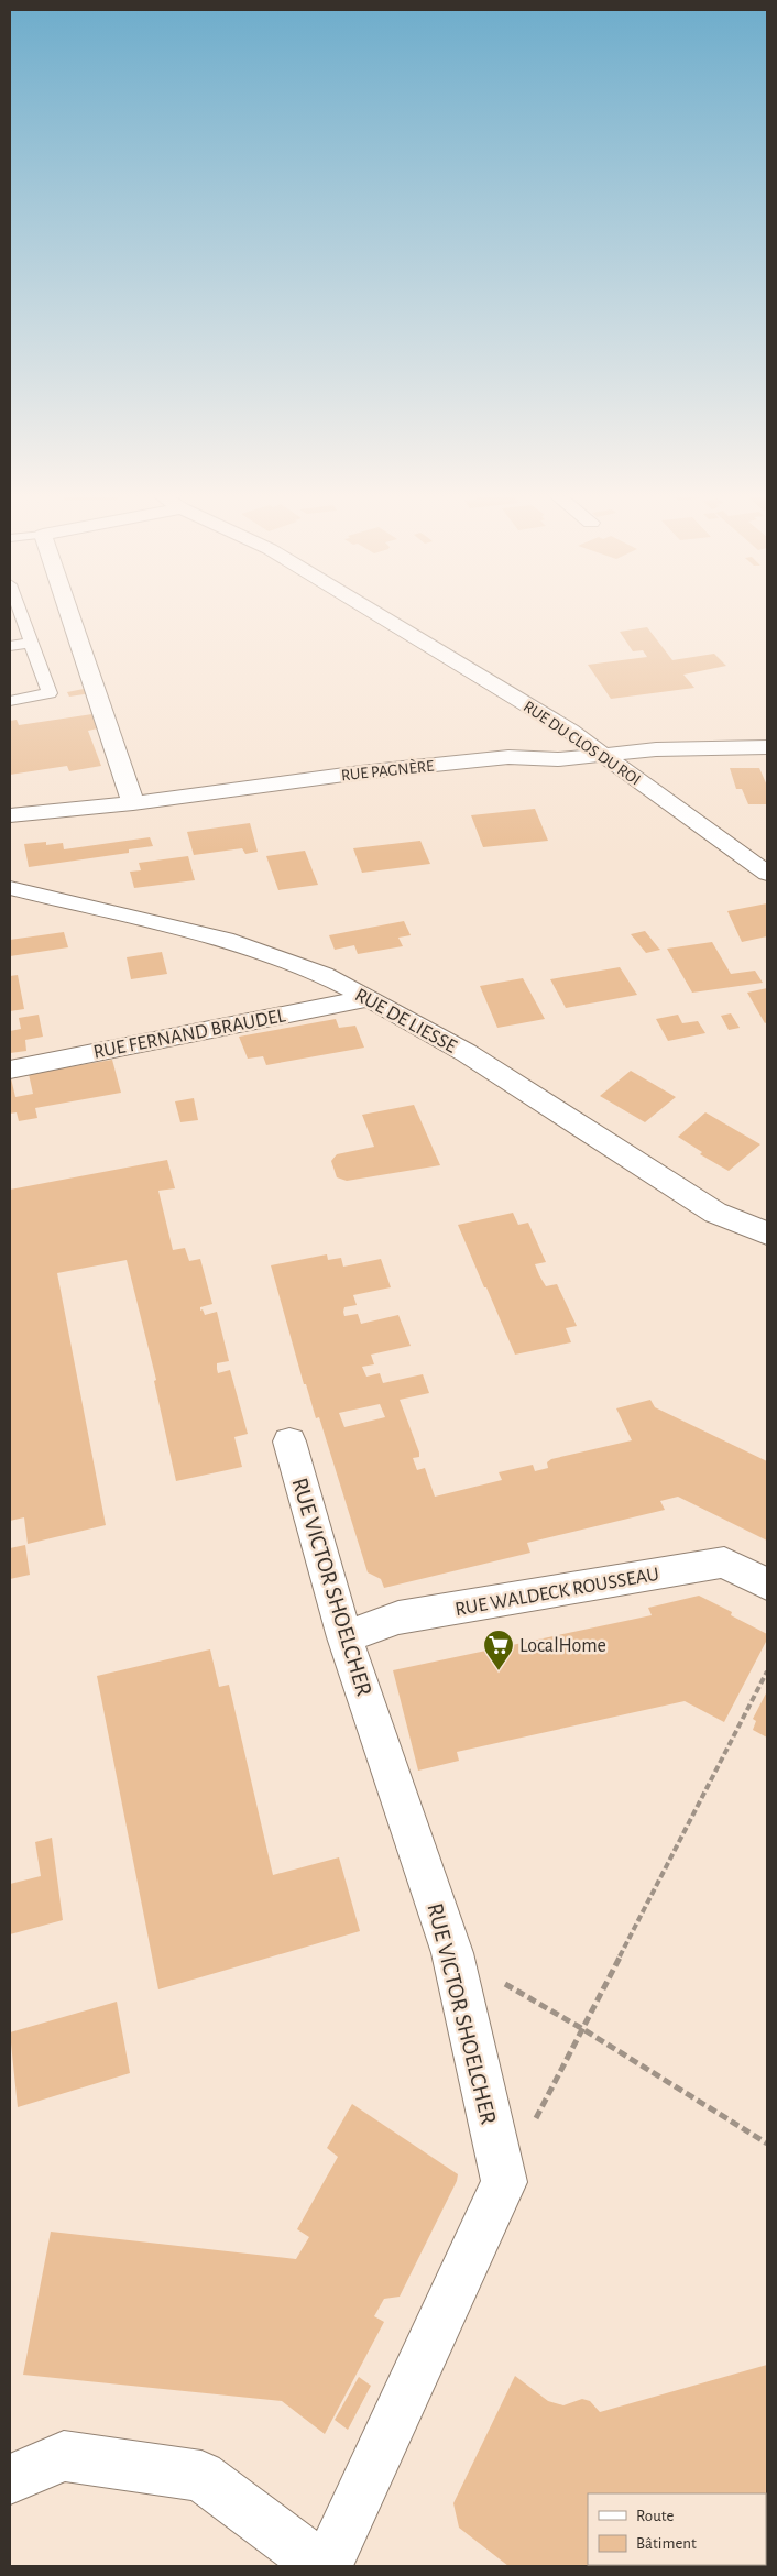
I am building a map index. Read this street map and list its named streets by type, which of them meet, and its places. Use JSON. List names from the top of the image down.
{
  "streets": {
    "street": [
      "RUE DU CLOS DU ROI",
      "RUE PAGNÈRE",
      "RUE DE LIESSE",
      "RUE FERNAND BRAUDEL",
      "RUE VICTOR SHOELCHER",
      "RUE WALDECK ROUSSEAU"
    ]
  },
  "crossings": [
    ["RUE DU CLOS DU ROI", "RUE PAGNÈRE"],
    ["RUE DE LIESSE", "RUE FERNAND BRAUDEL"],
    ["RUE VICTOR SHOELCHER", "RUE WALDECK ROUSSEAU"]
  ],
  "places": {
    "supermarket": ["LocalHome"]
  },
  "legend": ["Route", "Bâtiment"]
}
